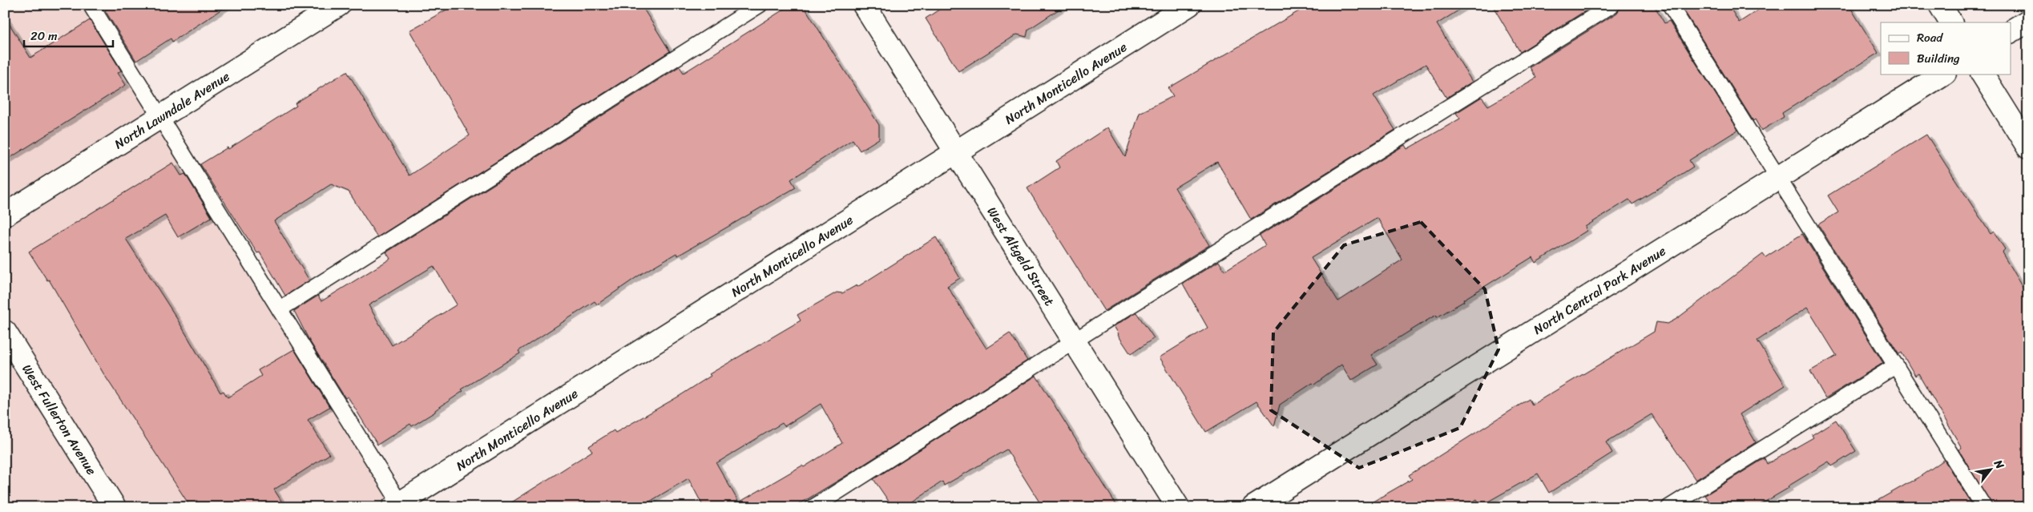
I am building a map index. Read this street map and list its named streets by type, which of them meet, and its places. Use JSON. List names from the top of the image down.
{
  "streets": {
    "street": [
      "North Monticello Avenue",
      "North Lawndale Avenue",
      "West Altgeld Street",
      "North Central Park Avenue",
      "West Fullerton Avenue"
    ]
  },
  "crossings": [
    ["North Monticello Avenue", "West Altgeld Street"]
  ],
  "legend": ["Road", "Building"],
  "scale_bar": "20 m",
  "north": "top right"
}
